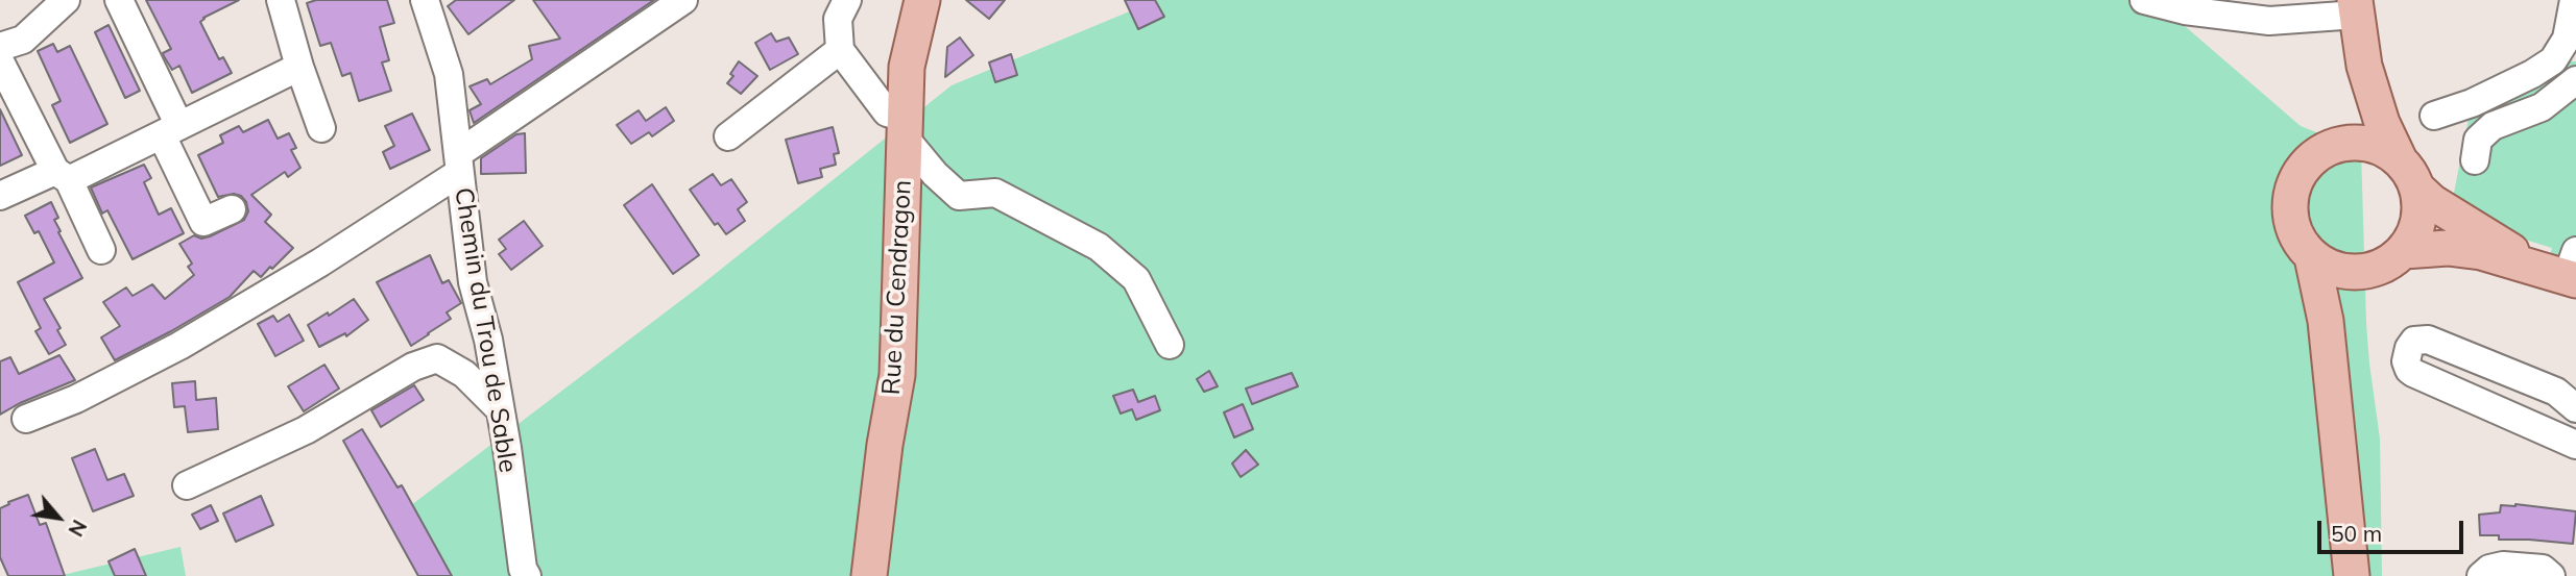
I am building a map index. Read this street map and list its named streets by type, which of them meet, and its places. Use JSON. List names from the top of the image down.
{
  "streets": {
    "main road": ["Rue du Cendragon"],
    "street": ["Chemin du Trou de Sable"]
  },
  "scale_bar": "50 m",
  "north": "bottom right"
}
